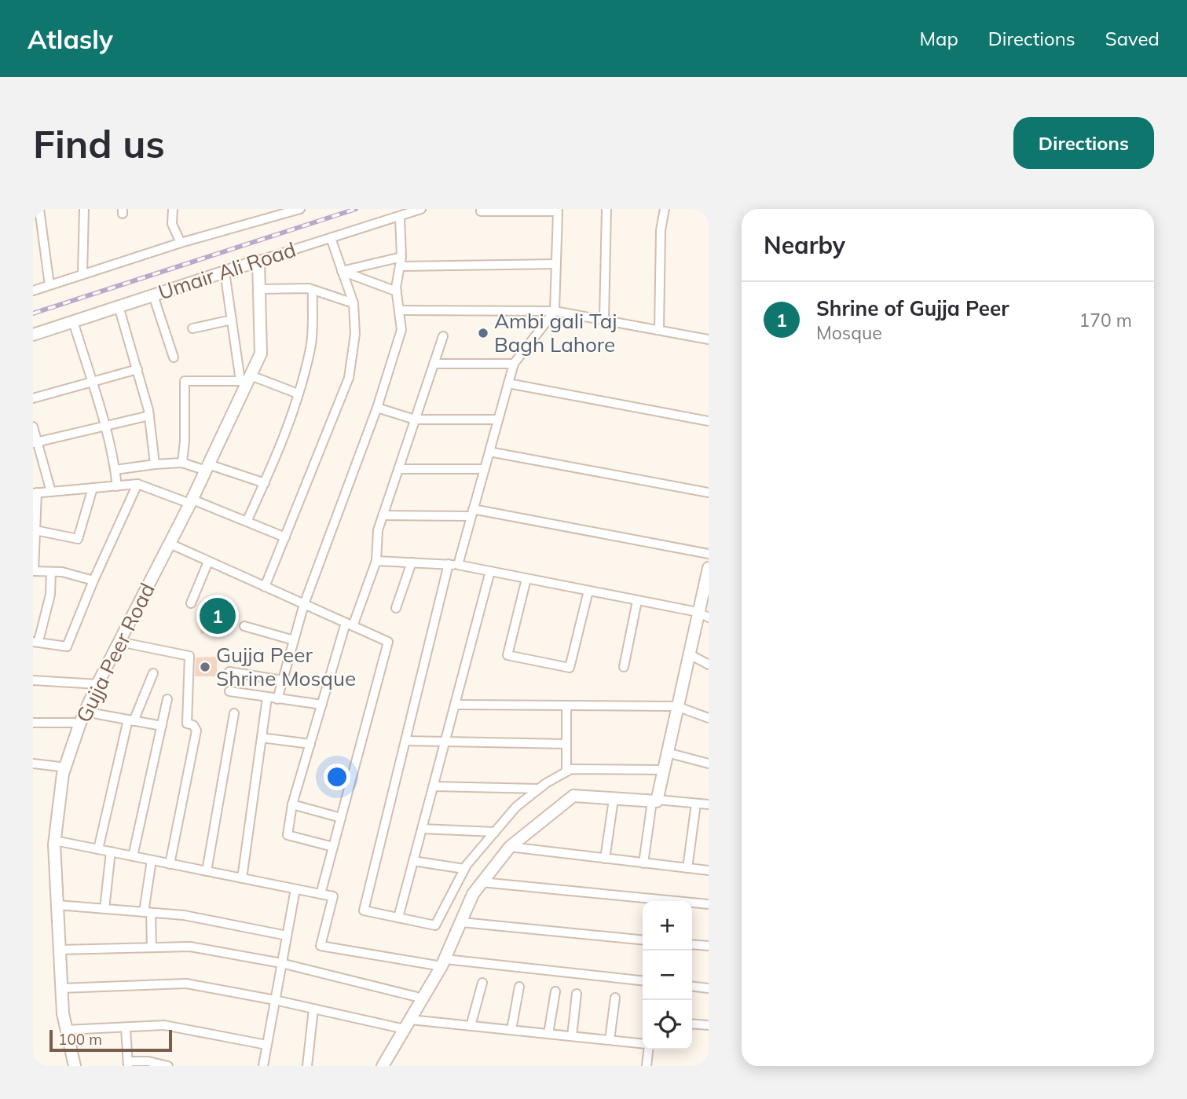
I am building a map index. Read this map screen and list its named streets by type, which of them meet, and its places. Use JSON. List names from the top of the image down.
{
  "streets": {
    "street": ["Umair Ali Road", "Gujja Peer Road"]
  },
  "crossings": [
    ["Umair Ali Road", "Gujja Peer Road"]
  ],
  "places": ["Ambi gali Taj Bagh Lahore", "Gujja Peer Shrine Mosque"],
  "scale_bar": "100 m",
  "page": {
    "header": "Atlasly",
    "nav": ["Map", "Directions", "Saved"],
    "buttons": "Directions",
    "title": "Find us",
    "heading": "Nearby",
    "list": [
      {
        "mark": "1",
        "name": "Shrine of Gujja Peer",
        "note": "Mosque",
        "value": "170 m"
      }
    ],
    "pins": "1",
    "map_buttons": ["+", "−"],
    "scale": "100 m"
  }
}
